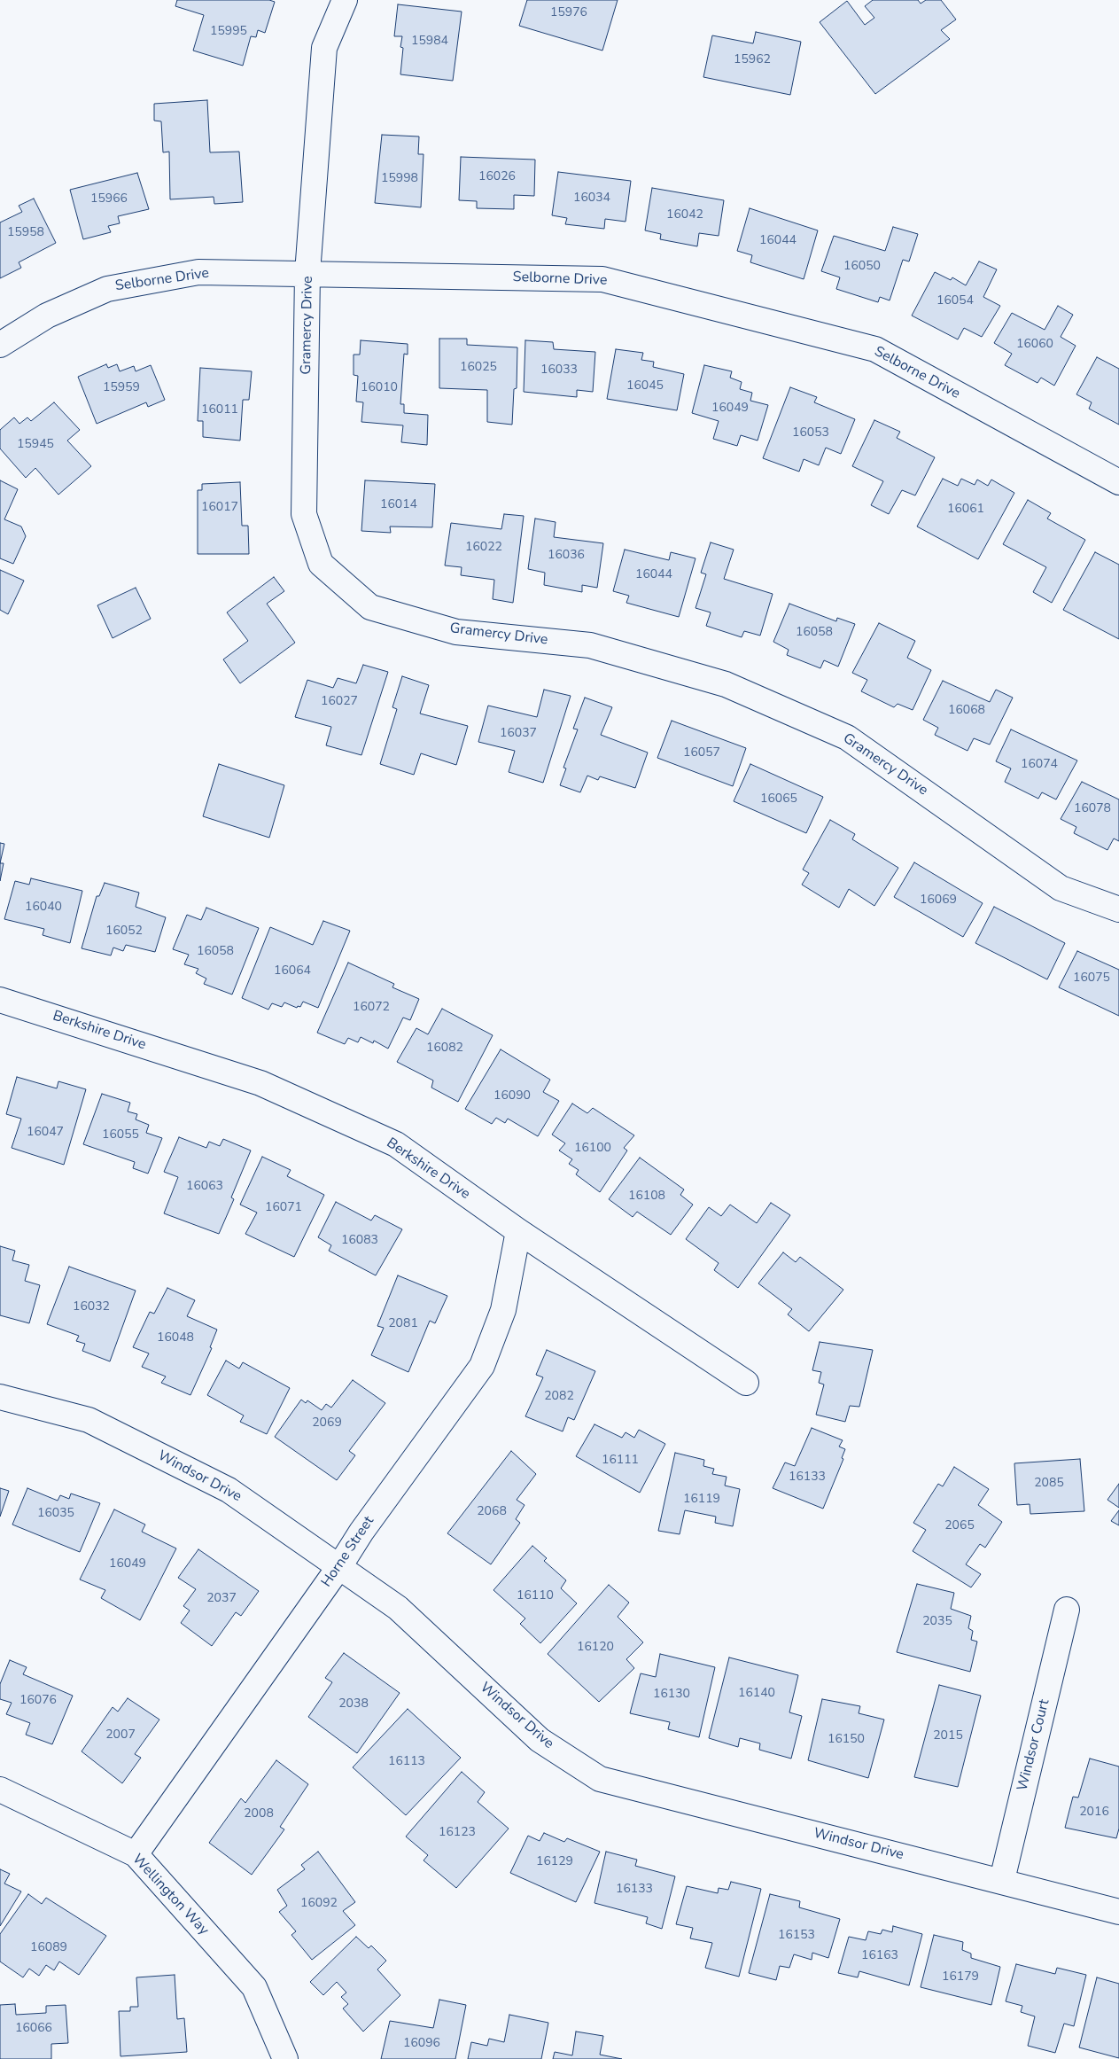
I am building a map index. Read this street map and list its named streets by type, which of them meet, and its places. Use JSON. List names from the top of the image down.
{
  "streets": {
    "street": [
      "Selborne Drive",
      "Gramercy Drive",
      "Berkshire Drive",
      "Windsor Drive",
      "Horne Street",
      "Windsor Court",
      "Wellington Way"
    ]
  },
  "crossings": [
    ["Selborne Drive", "Gramercy Drive"],
    ["Berkshire Drive", "Horne Street"],
    ["Windsor Drive", "Horne Street"],
    ["Windsor Drive", "Windsor Court"],
    ["Horne Street", "Wellington Way"]
  ],
  "house_numbers": [
    "15976",
    "15995",
    "15984",
    "15962",
    "16026",
    "15998",
    "16034",
    "15966",
    "16042",
    "15958",
    "16044",
    "16050",
    "16054",
    "16060",
    "16025",
    "16033",
    "16045",
    "15959",
    "16010",
    "16049",
    "16011",
    "16053",
    "15945",
    "16014",
    "16017",
    "16061",
    "16022",
    "16036",
    "16044",
    "16058",
    "16027",
    "16068",
    "16037",
    "16057",
    "16074",
    "16065",
    "16078",
    "16069",
    "16040",
    "16052",
    "16058",
    "16064",
    "16075",
    "16072",
    "16082",
    "16090",
    "16047",
    "16055",
    "16100",
    "16063",
    "16108",
    "16071",
    "16083",
    "16032",
    "2081",
    "16048",
    "2082",
    "2069",
    "16111",
    "16133",
    "2085",
    "16119",
    "2068",
    "16035",
    "2065",
    "16049",
    "16110",
    "2037",
    "2035",
    "16120",
    "16140",
    "16130",
    "16076",
    "2038",
    "2007",
    "2015",
    "16150",
    "16113",
    "2016",
    "2008",
    "16123",
    "16129",
    "16133",
    "16092",
    "16153",
    "16089",
    "16163",
    "16179",
    "16066",
    "16096"
  ]
}
